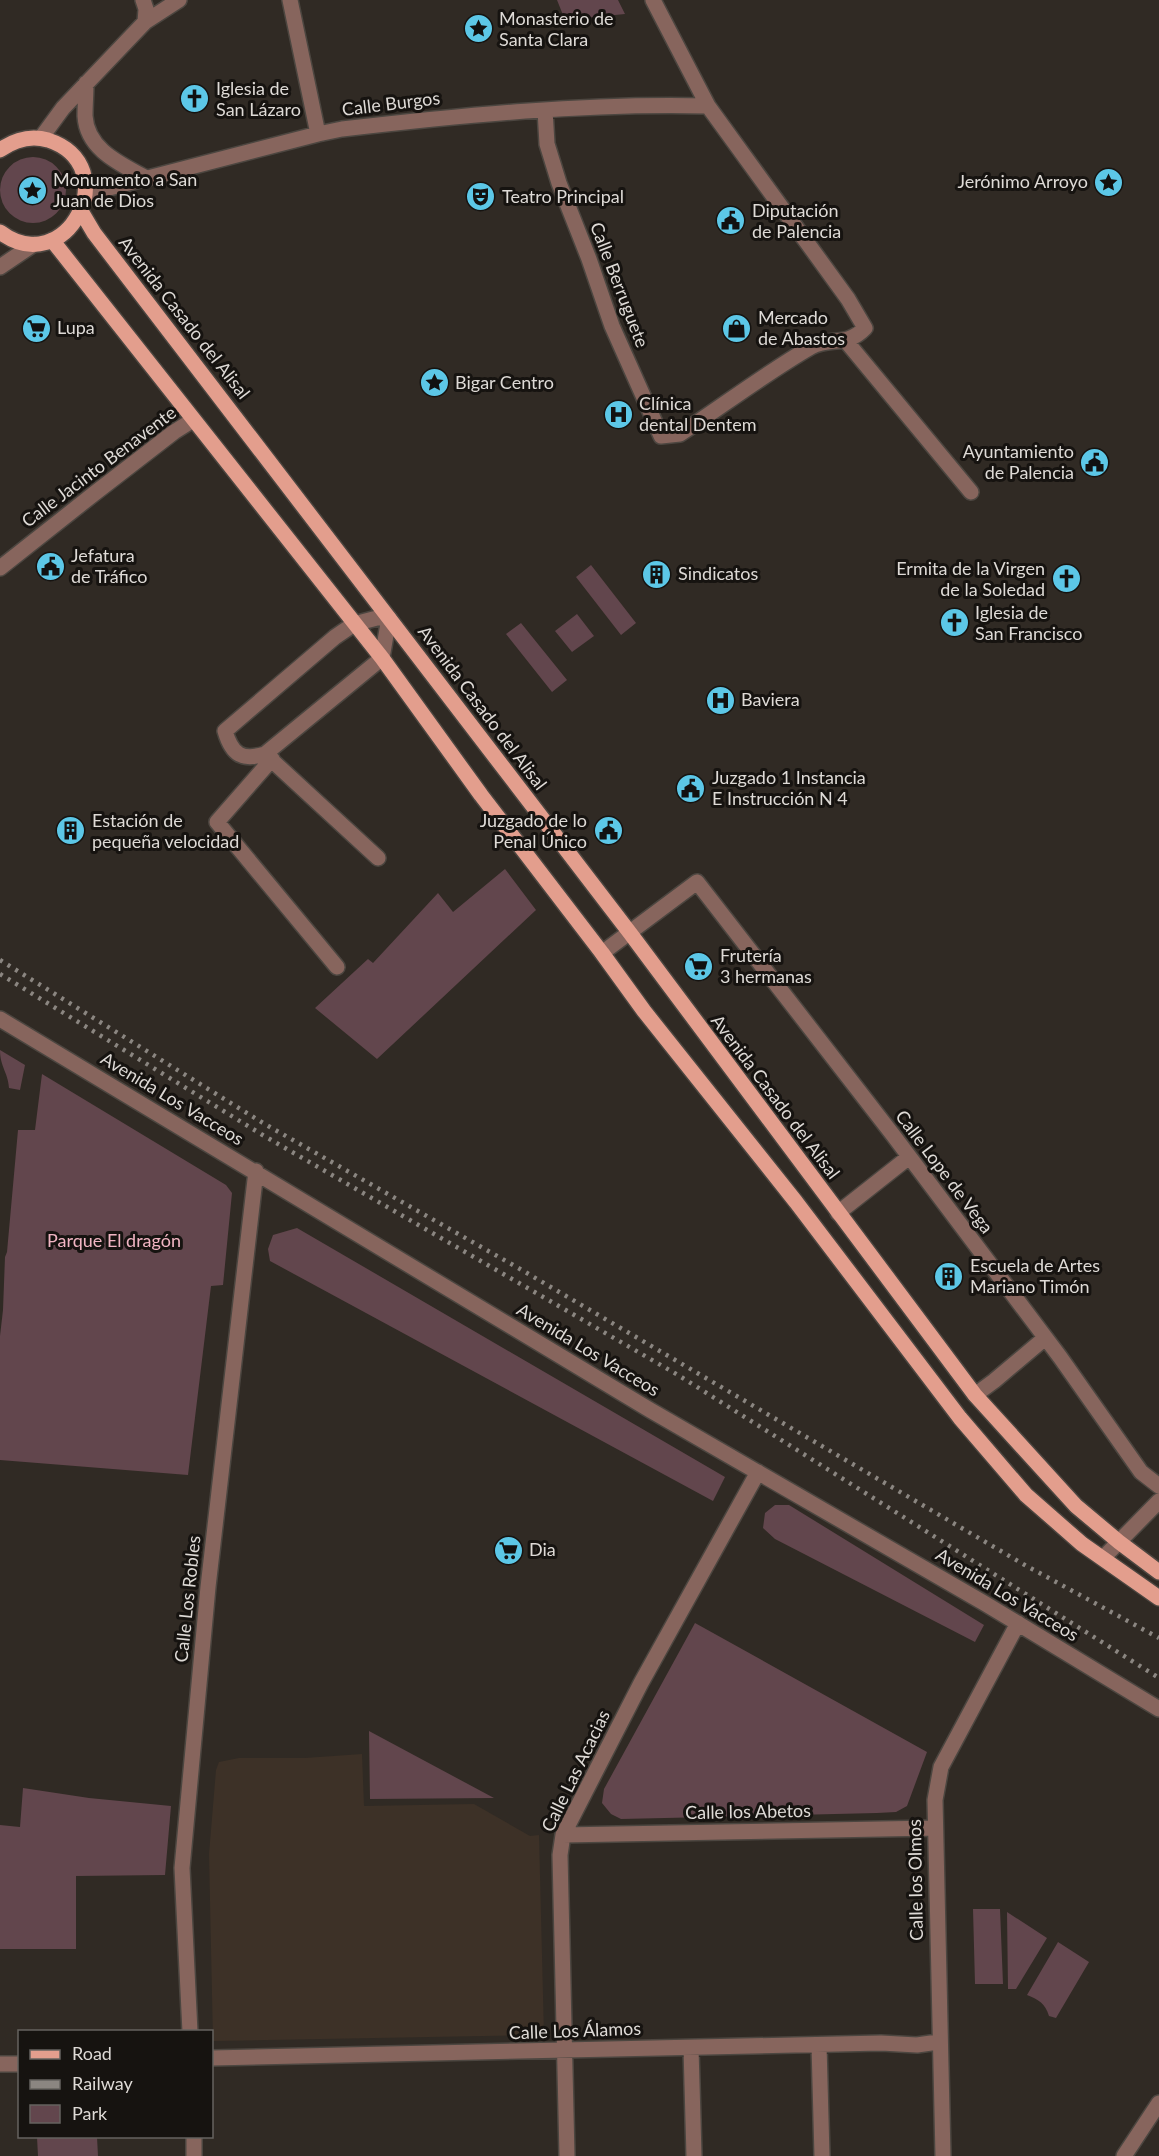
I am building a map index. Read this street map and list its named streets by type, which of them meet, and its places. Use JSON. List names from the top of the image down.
{
  "streets": {
    "main road": ["Avenida Casado del Alisal"],
    "street": [
      "Calle Burgos",
      "Calle Berruguete",
      "Calle Jacinto Benavente",
      "Avenida Los Vacceos",
      "Calle Lope de Vega",
      "Calle Los Robles",
      "Calle Las Acacias",
      "Calle los Abetos",
      "Calle los Olmos",
      "Calle Los Álamos"
    ]
  },
  "crossings": [
    ["Calle Burgos", "Calle Berruguete"],
    ["Avenida Casado del Alisal", "Calle Lope de Vega"],
    ["Avenida Los Vacceos", "Calle Los Robles"],
    ["Avenida Los Vacceos", "Calle Las Acacias"],
    ["Avenida Los Vacceos", "Calle los Olmos"],
    ["Calle Las Acacias", "Calle los Abetos"],
    ["Calle Las Acacias", "Calle Los Álamos"],
    ["Calle los Abetos", "Calle los Olmos"],
    ["Calle los Olmos", "Calle Los Álamos"]
  ],
  "parks": ["Parque El dragón"],
  "places": {
    "place": [
      "Monasterio de Santa Clara",
      "Jerónimo Arroyo",
      "Monumento a San Juan de Dios",
      "Bigar Centro"
    ],
    "church": ["Iglesia de San Lázaro", "Ermita de la Virgen de la Soledad", "Iglesia de San Francisco"],
    "theatre": ["Teatro Principal"],
    "public building": [
      "Diputación de Palencia",
      "Ayuntamiento de Palencia",
      "Jefatura de Tráfico",
      "Juzgado 1 Instancia E Instrucción N 4",
      "Juzgado de lo Penal Único"
    ],
    "supermarket": ["Lupa", "Frutería 3 hermanas", "Dia"],
    "shop": ["Mercado de Abastos"],
    "hospital": ["Clínica dental Dentem", "Baviera"],
    "building": ["Sindicatos", "Estación de pequeña velocidad", "Escuela de Artes Mariano Timón"]
  },
  "legend": ["Road", "Railway", "Park"]
}
